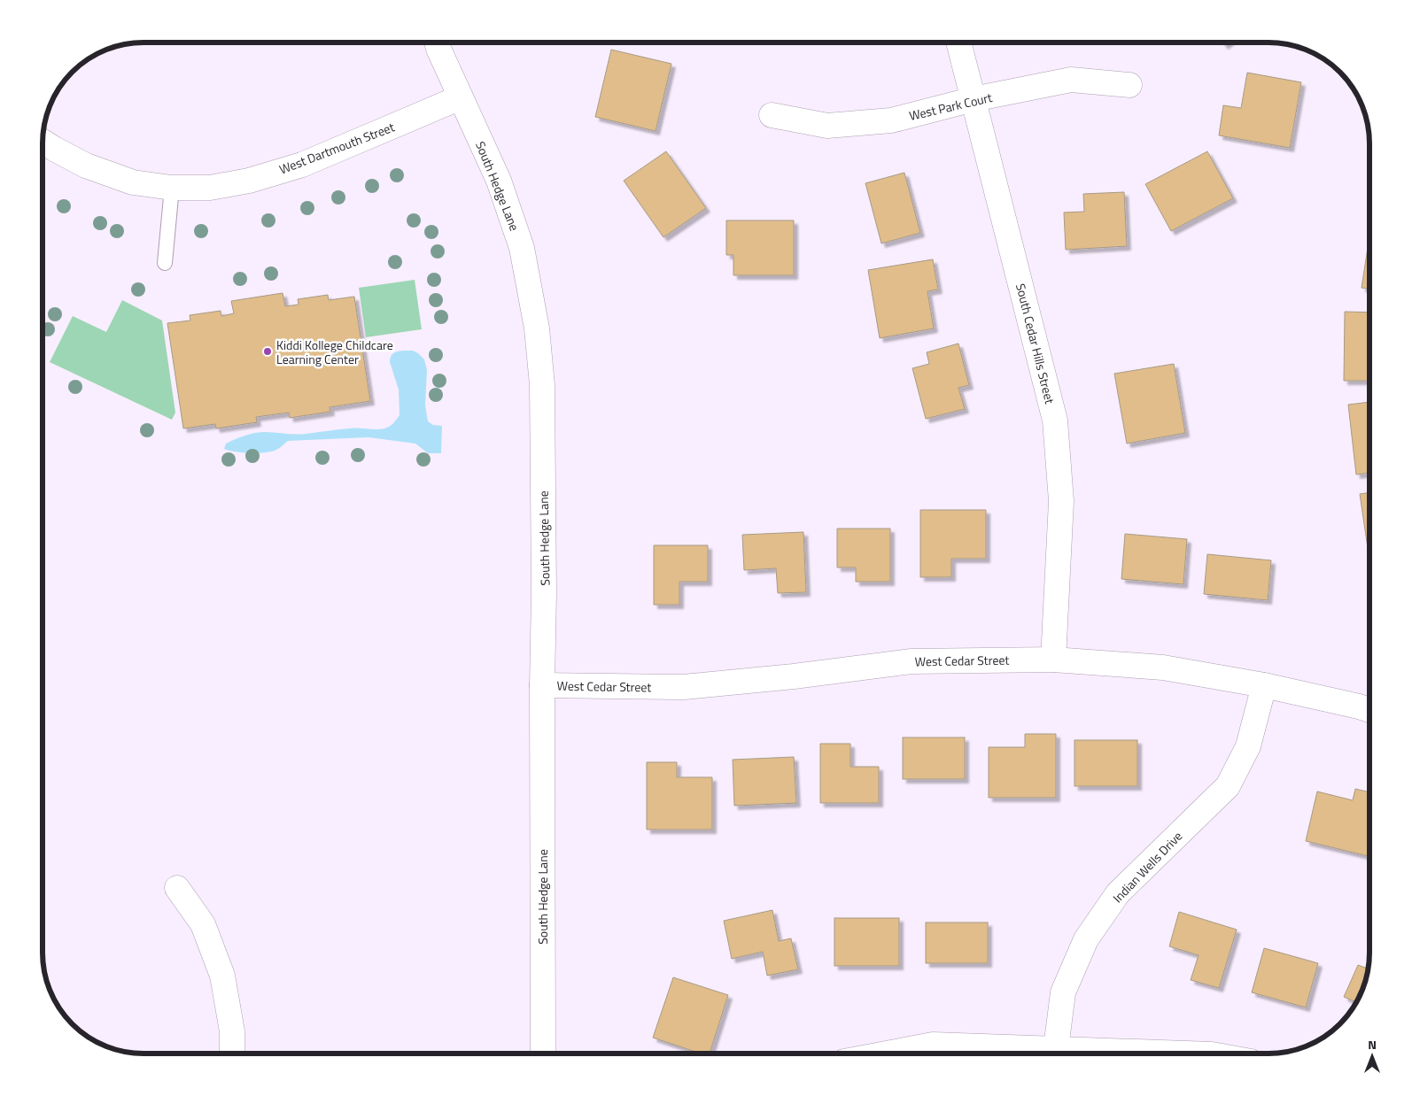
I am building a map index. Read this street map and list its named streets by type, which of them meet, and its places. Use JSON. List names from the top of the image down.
{
  "streets": {
    "street": [
      "West Park Court",
      "West Dartmouth Street",
      "South Hedge Lane",
      "South Cedar Hills Street",
      "West Cedar Street",
      "Indian Wells Drive"
    ]
  },
  "crossings": [
    ["West Park Court", "South Cedar Hills Street"],
    ["West Dartmouth Street", "South Hedge Lane"],
    ["South Hedge Lane", "West Cedar Street"],
    ["South Cedar Hills Street", "West Cedar Street"],
    ["West Cedar Street", "Indian Wells Drive"]
  ],
  "places": ["Kiddi Kollege Childcare Learning Center"],
  "north": "top"
}
